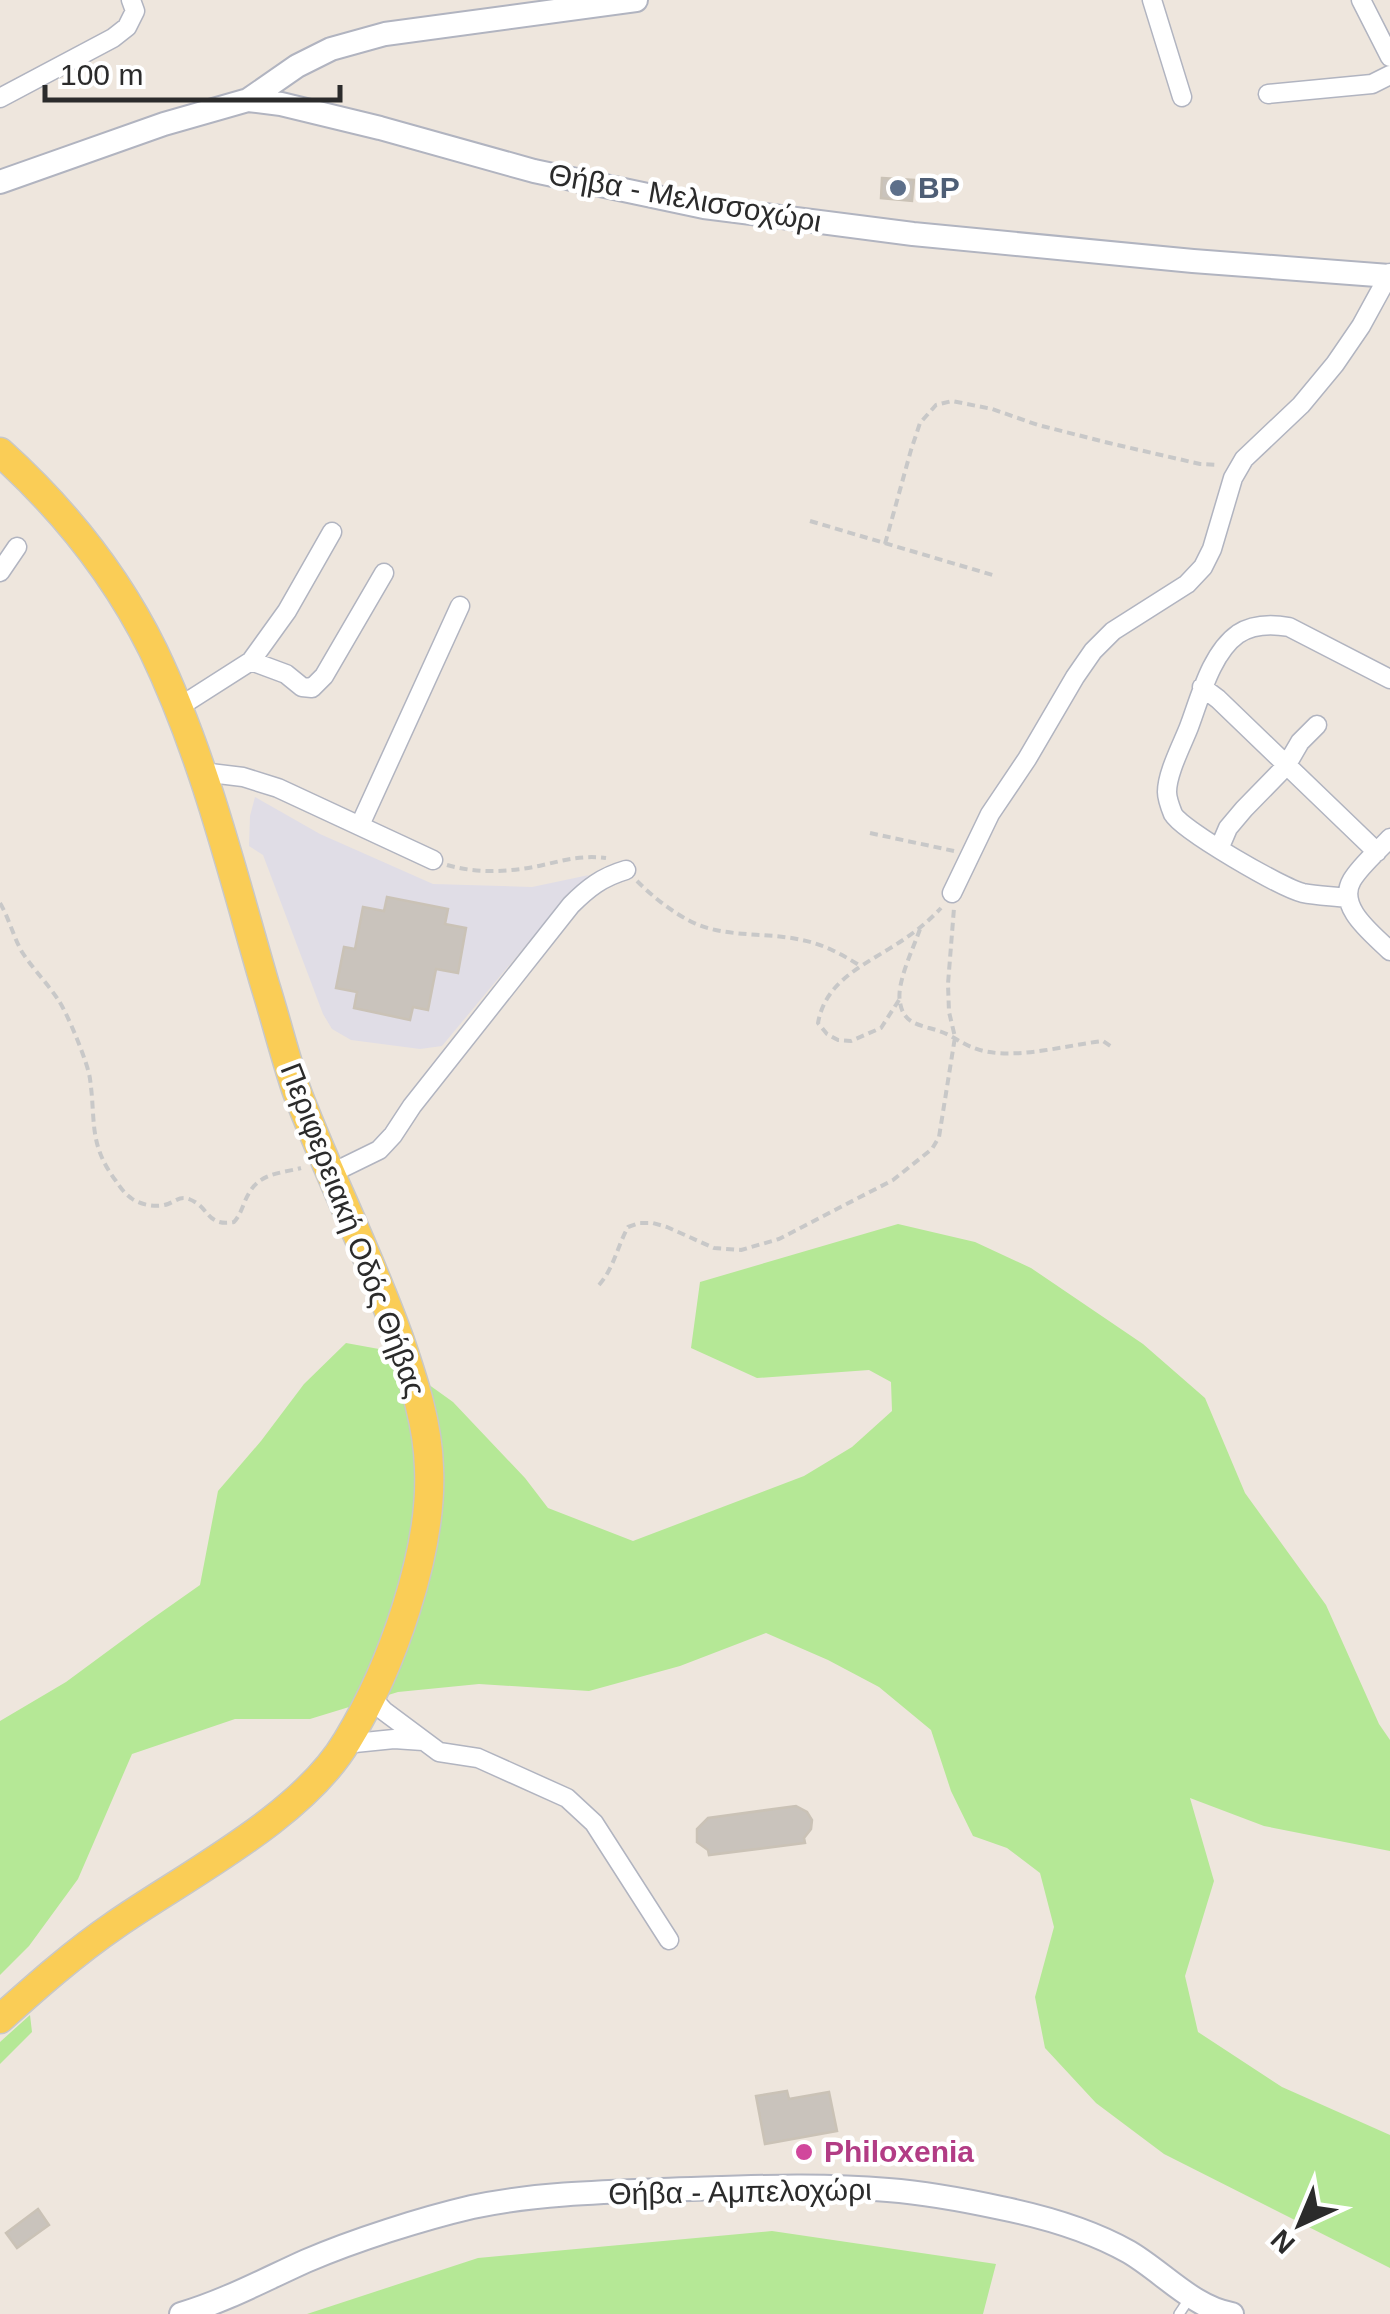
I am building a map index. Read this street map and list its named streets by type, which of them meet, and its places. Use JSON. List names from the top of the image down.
{
  "streets": {
    "main road": ["Περιφερειακή Οδός Θήβας"],
    "street": ["Θήβα - Μελισσοχώρι", "Θήβα - Αμπελοχώρι"]
  },
  "places": ["BP", "Philoxenia"],
  "scale_bar": "100 m",
  "north": "bottom left"
}
